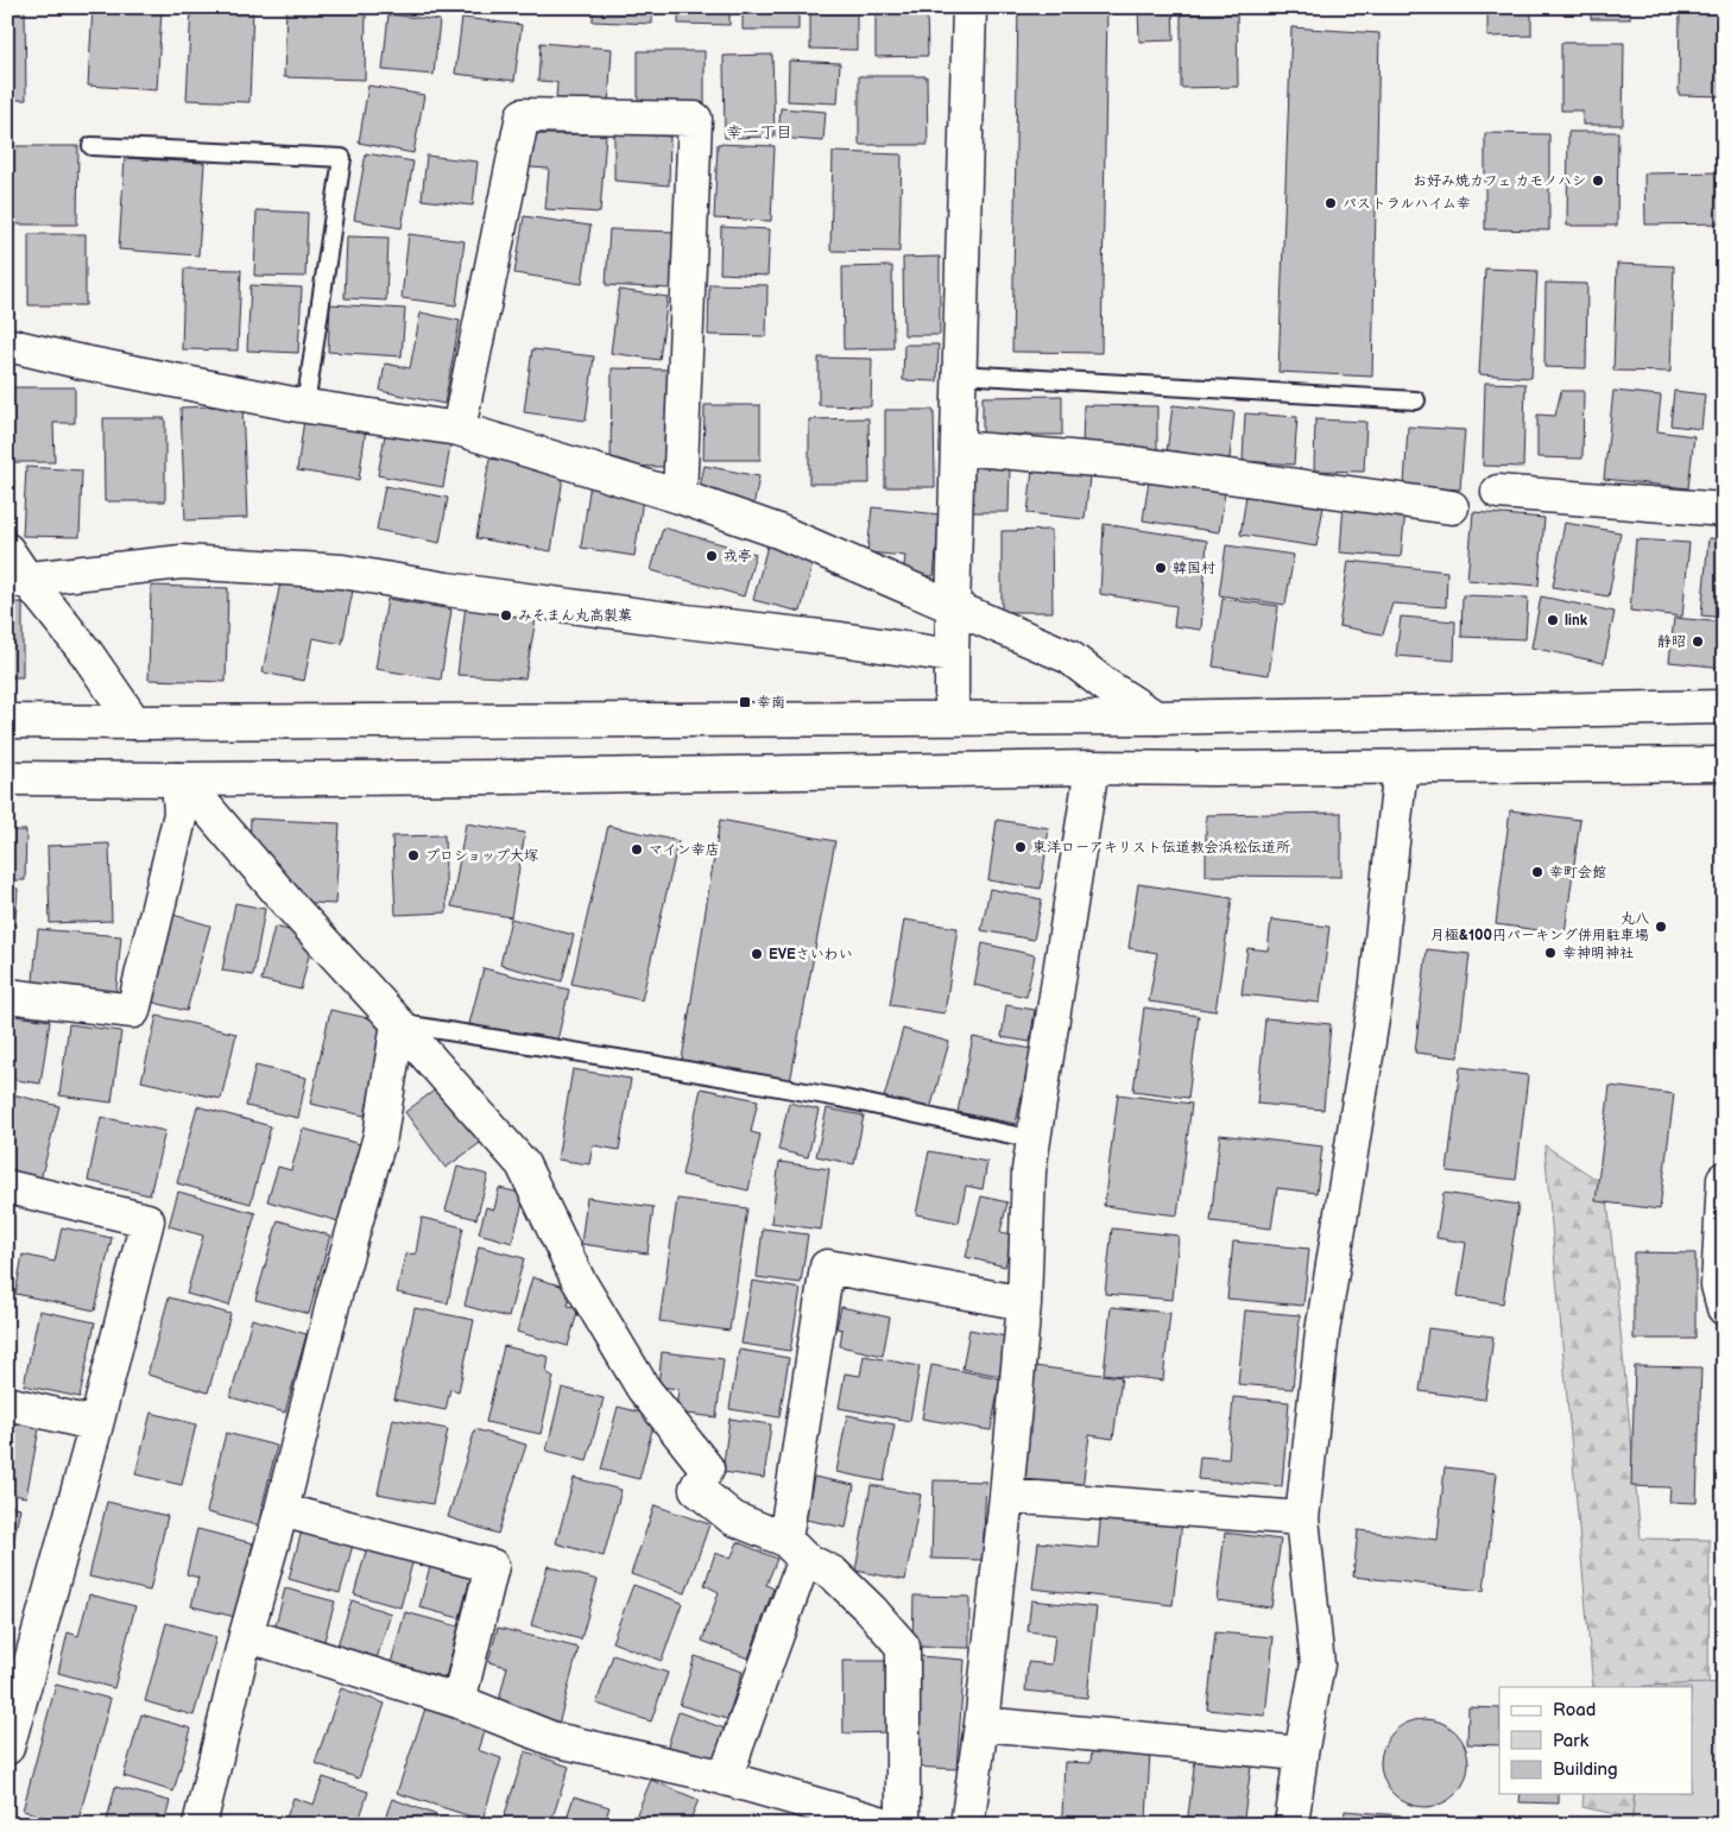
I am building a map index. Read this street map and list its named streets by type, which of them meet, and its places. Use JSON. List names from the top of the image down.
{
  "districts": ["幸一丁目"],
  "places": {
    "other": [
      "お好み焼カフェ カモノハシ",
      "パストラルハイム幸",
      "戎亭",
      "韓国村",
      "みそまん丸高製菓",
      "link",
      "静昭",
      "東洋ローアキリスト伝道教会浜松伝道所",
      "マイン幸店",
      "プロショップ大塚",
      "幸町会館",
      "丸八 月極&100円パーキング併用駐車場",
      "幸神明神社",
      "EVEさいわい"
    ],
    "transit": ["幸南"]
  },
  "legend": ["Road", "Park", "Building"]
}
